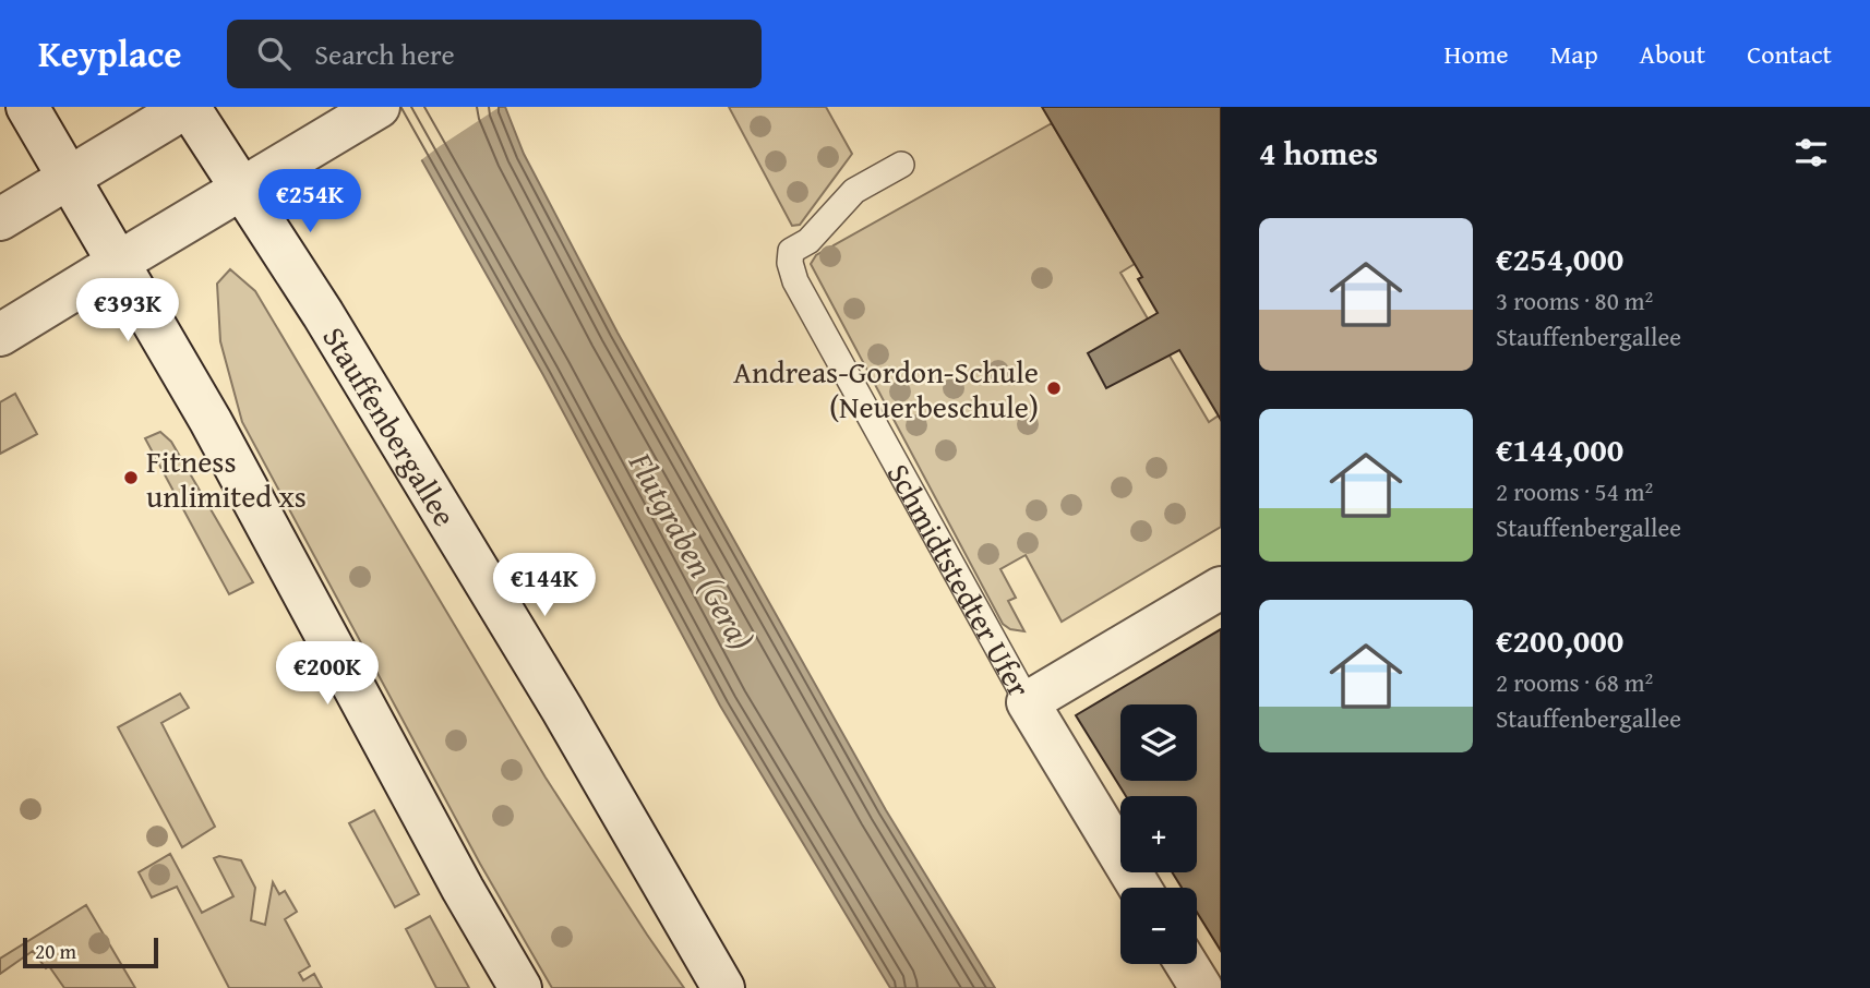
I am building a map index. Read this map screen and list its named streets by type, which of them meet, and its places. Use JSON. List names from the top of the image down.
{
  "streets": {
    "main road": ["Stauffenbergallee", "Schmidtstedter Ufer"]
  },
  "water": ["Flutgraben (Gera)"],
  "places": ["Andreas-Gordon-Schule (Neuerbeschule)", "Fitness unlimited xs"],
  "scale_bar": "20 m",
  "page": {
    "header": "Keyplace",
    "search": "Search here",
    "nav": [
      "Home",
      "Map",
      "About",
      "Contact"
    ],
    "heading": "4 homes",
    "price": [
      "€254K",
      "€393K",
      "€144K",
      "€200K"
    ],
    "list": [
      {
        "name": "€254,000",
        "note": "3 rooms · 80 m² · Stauffenbergallee"
      },
      {
        "name": "€144,000",
        "note": "2 rooms · 54 m² · Stauffenbergallee"
      },
      {
        "name": "€200,000",
        "note": "2 rooms · 68 m² · Stauffenbergallee"
      }
    ],
    "map_buttons": ["+", "−"],
    "scale": "20 m"
  }
}
